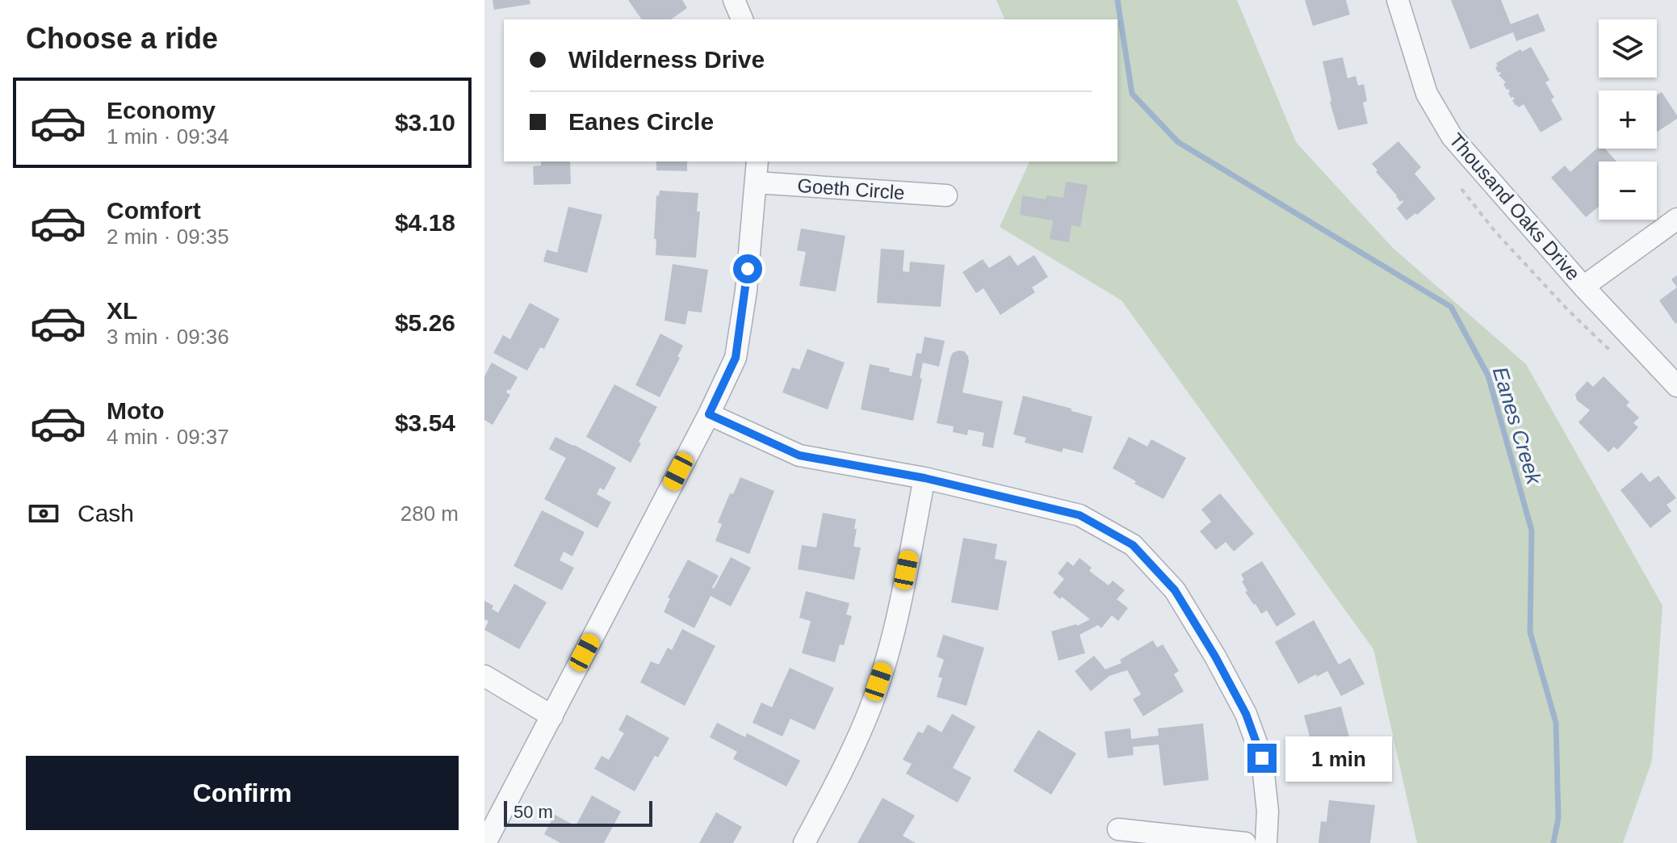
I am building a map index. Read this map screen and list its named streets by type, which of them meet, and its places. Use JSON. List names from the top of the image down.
{
  "streets": {
    "street": ["Goeth Circle", "Thousand Oaks Drive"]
  },
  "water": ["Eanes Creek"],
  "scale_bar": "50 m",
  "page": {
    "heading": "Choose a ride",
    "map_buttons": ["+", "−"],
    "banner": ["Wilderness Drive", "Eanes Circle"],
    "list": [
      {
        "name": "Economy",
        "note": "1 min · 09:34",
        "value": "$3.10"
      },
      {
        "name": "Comfort",
        "note": "2 min · 09:35",
        "value": "$4.18"
      },
      {
        "name": "XL",
        "note": "3 min · 09:36",
        "value": "$5.26"
      },
      {
        "name": "Moto",
        "note": "4 min · 09:37",
        "value": "$3.54"
      }
    ],
    "pay": ["Cash", "280 m"],
    "bubble": "1 min",
    "buttons": "Confirm",
    "scale": "50 m"
  }
}
